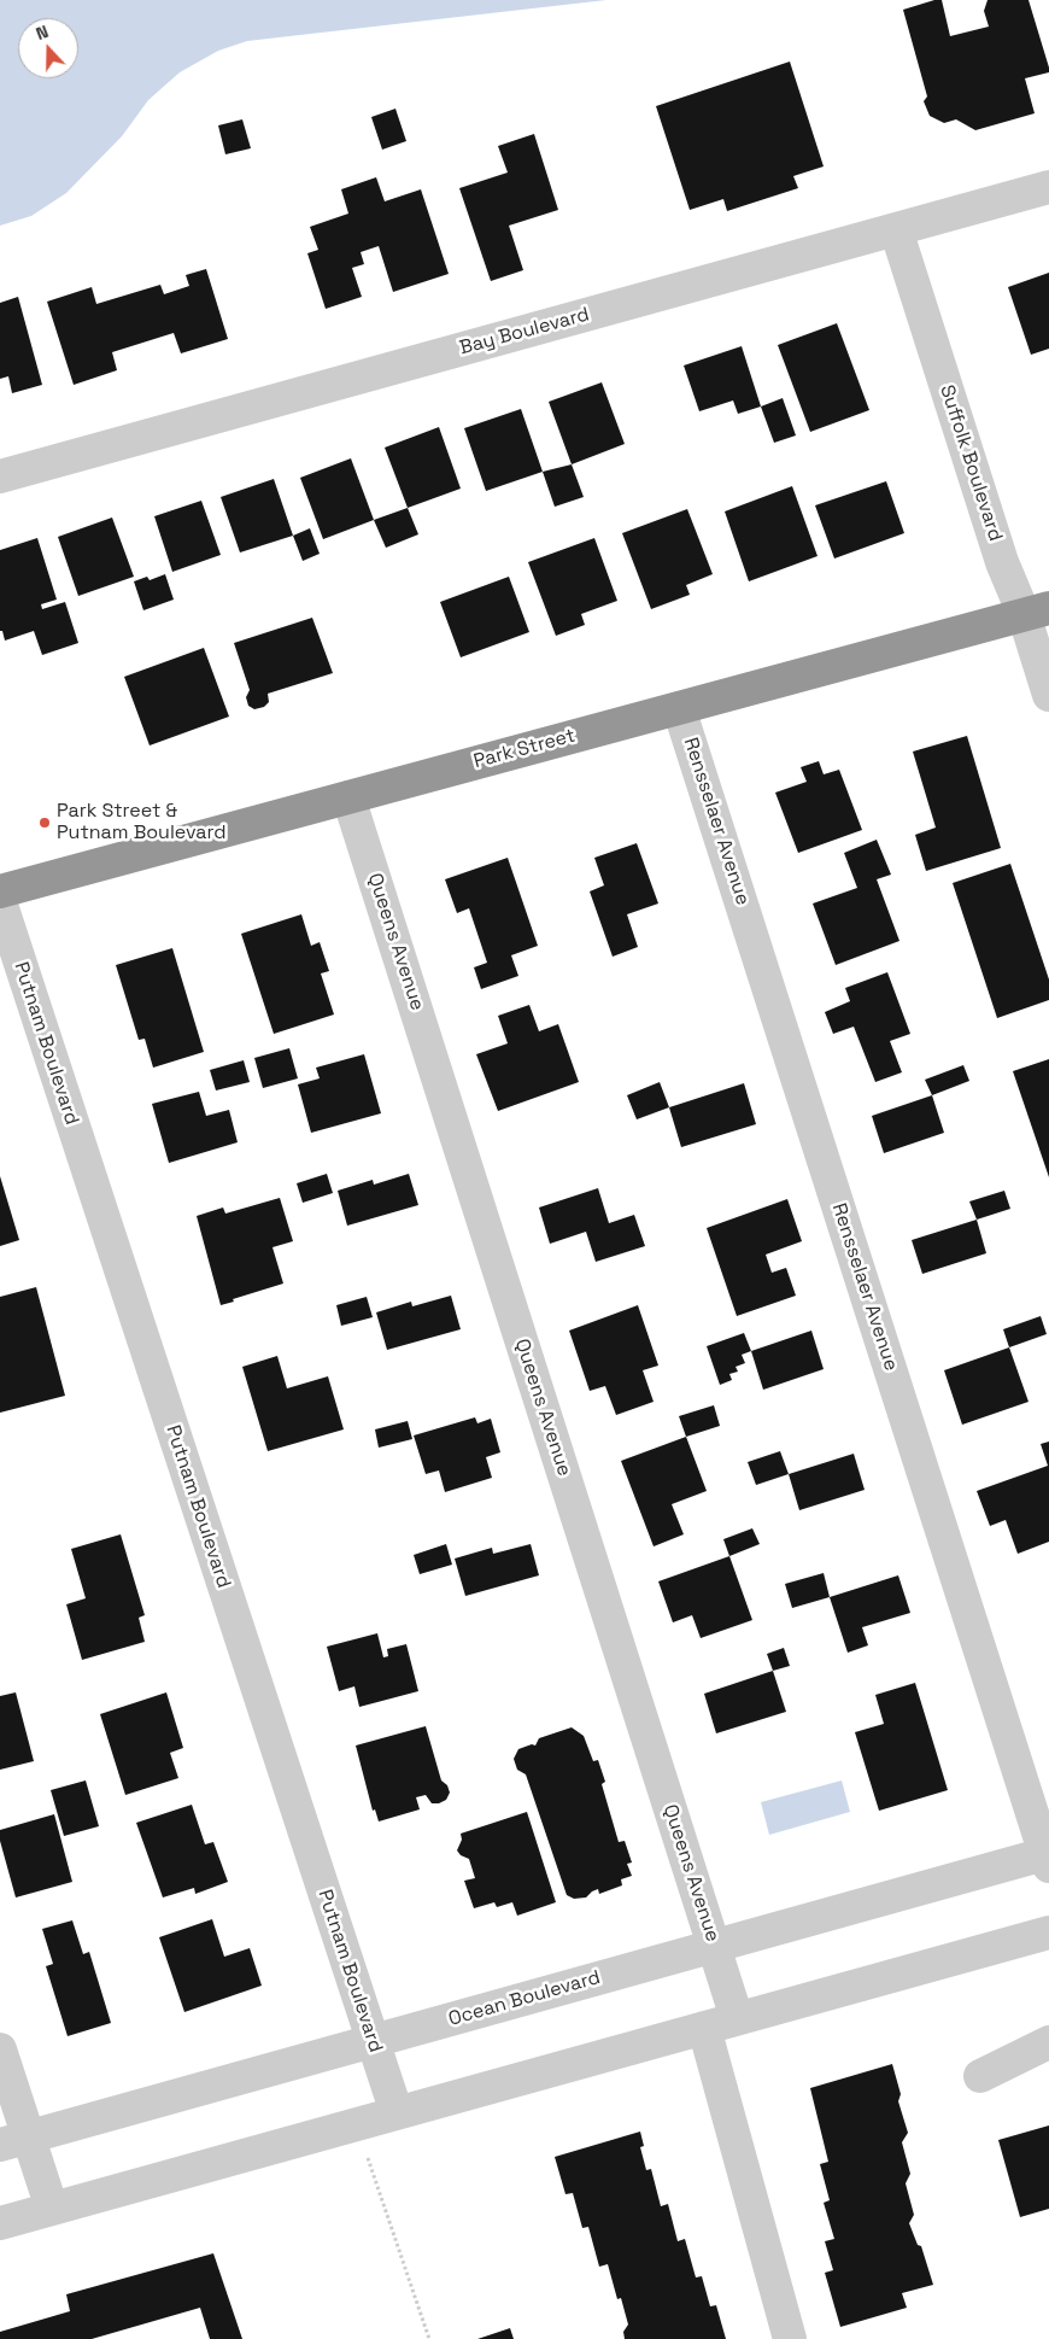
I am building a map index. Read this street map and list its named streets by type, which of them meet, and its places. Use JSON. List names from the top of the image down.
{
  "streets": {
    "highway": ["Park Street"],
    "street": [
      "Bay Boulevard",
      "Suffolk Boulevard",
      "Rensselaer Avenue",
      "Queens Avenue",
      "Putnam Boulevard",
      "Ocean Boulevard"
    ]
  },
  "crossings": [
    ["Bay Boulevard", "Suffolk Boulevard"],
    ["Suffolk Boulevard", "Park Street"],
    ["Park Street", "Rensselaer Avenue"],
    ["Park Street", "Queens Avenue"],
    ["Rensselaer Avenue", "Ocean Boulevard"],
    ["Queens Avenue", "Ocean Boulevard"],
    ["Putnam Boulevard", "Ocean Boulevard"]
  ],
  "places": ["Park Street & Putnam Boulevard"],
  "north": "top"
}
